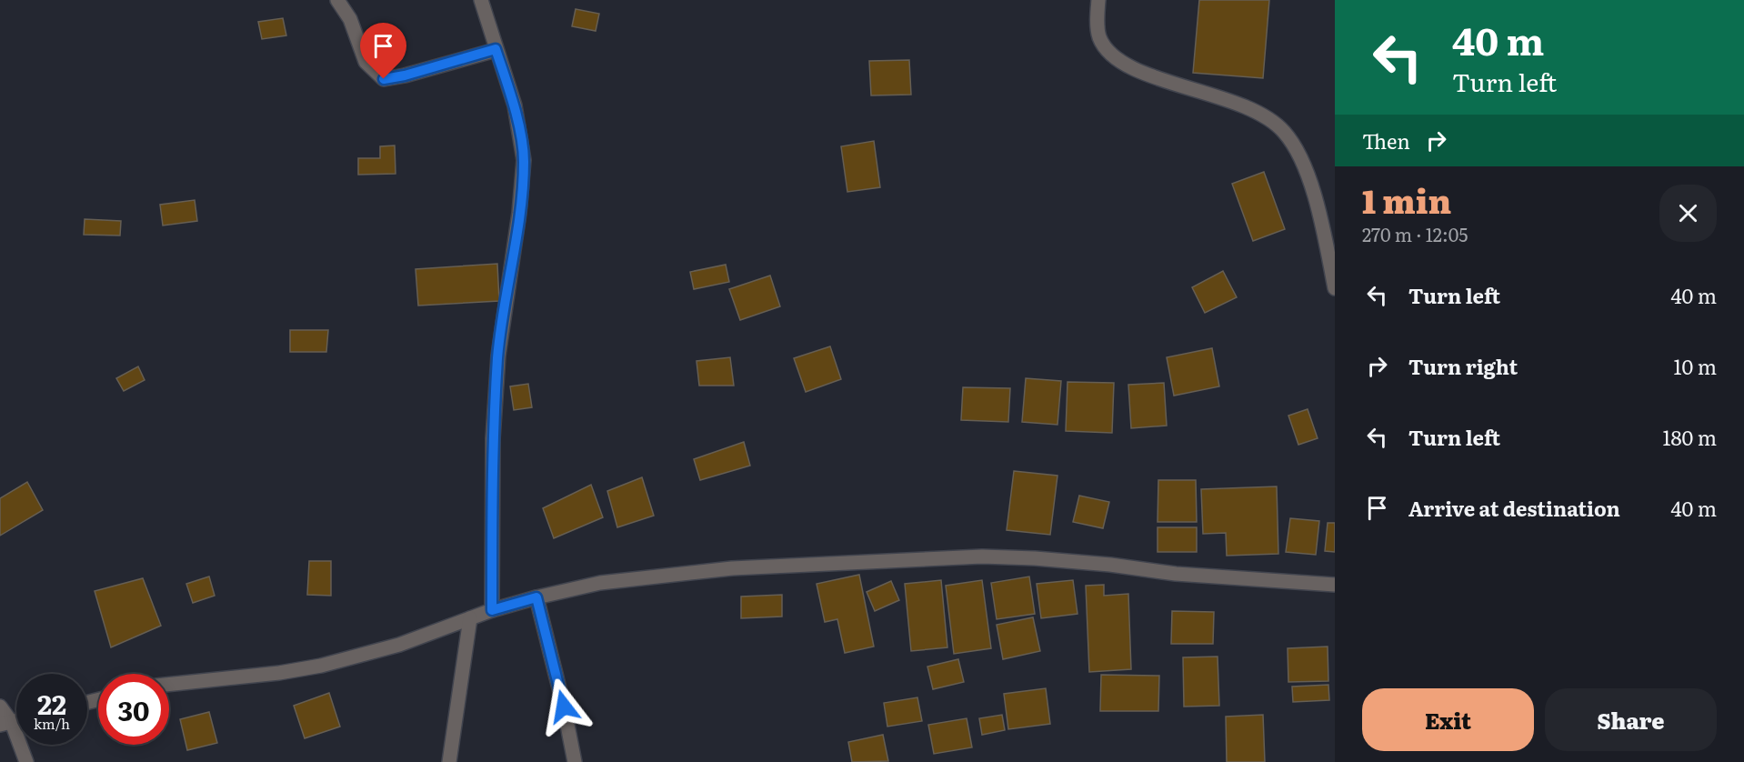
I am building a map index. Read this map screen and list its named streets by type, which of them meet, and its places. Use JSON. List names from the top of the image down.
{
  "page": {
    "turn": ["40 m", "Turn left"],
    "then": "Then",
    "heading": ["1 min", "270 m · 12:05"],
    "list": [
      {
        "name": "Turn left",
        "value": "40 m"
      },
      {
        "name": "Turn right",
        "value": "10 m"
      },
      {
        "name": "Turn left",
        "value": "180 m"
      },
      {
        "name": "Arrive at destination",
        "value": "40 m"
      }
    ],
    "speed": "22 km/h",
    "limit": "30",
    "buttons": ["Exit", "Share"]
  }
}
